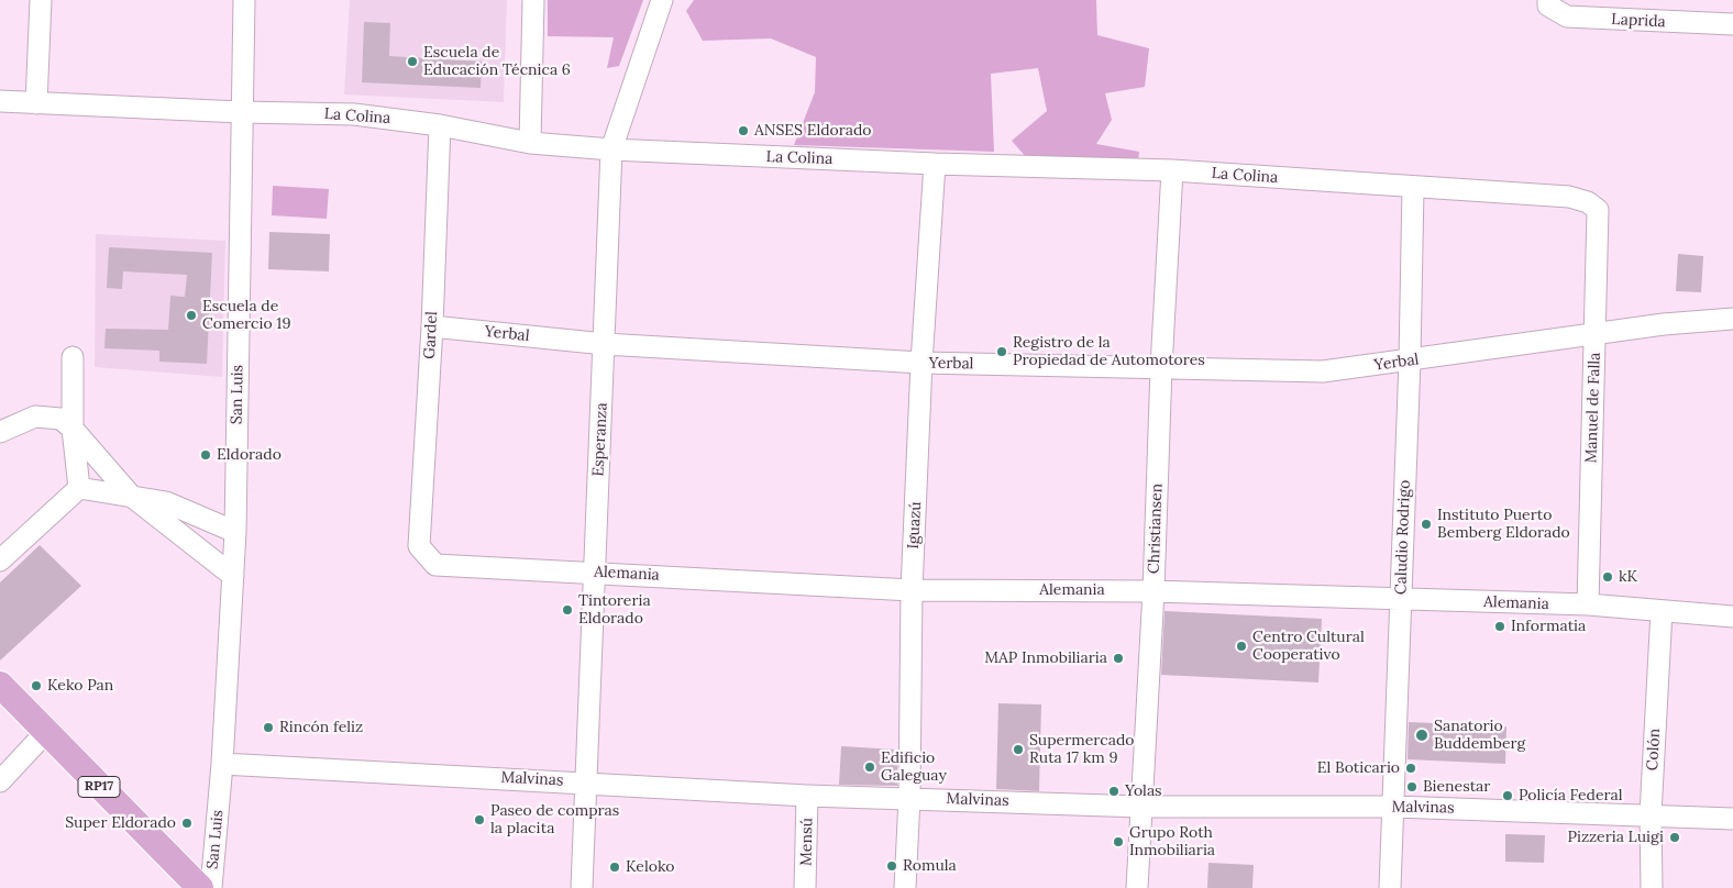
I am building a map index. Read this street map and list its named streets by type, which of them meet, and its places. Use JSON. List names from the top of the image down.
{
  "streets": {
    "main road": ["RP17"],
    "street": [
      "Laprida",
      "La Colina",
      "Yerbal",
      "Gardel",
      "San Luis",
      "Manuel de Falla",
      "Esperanza",
      "Iguazú",
      "Christiansen",
      "Caludio Rodrigo",
      "Alemania",
      "Colón",
      "Malvinas",
      "Mensú"
    ]
  },
  "crossings": [
    ["La Colina", "Gardel"],
    ["La Colina", "San Luis"],
    ["La Colina", "Manuel de Falla"],
    ["La Colina", "Esperanza"],
    ["La Colina", "Iguazú"],
    ["La Colina", "Christiansen"],
    ["La Colina", "Caludio Rodrigo"],
    ["Yerbal", "Gardel"],
    ["Yerbal", "Manuel de Falla"],
    ["Yerbal", "Esperanza"],
    ["Yerbal", "Iguazú"],
    ["Yerbal", "Christiansen"],
    ["Yerbal", "Caludio Rodrigo"],
    ["Gardel", "Alemania"],
    ["San Luis", "Malvinas"],
    ["Manuel de Falla", "Alemania"],
    ["Esperanza", "Alemania"],
    ["Esperanza", "Malvinas"],
    ["Iguazú", "Alemania"],
    ["Iguazú", "Malvinas"],
    ["Christiansen", "Alemania"],
    ["Christiansen", "Malvinas"],
    ["Caludio Rodrigo", "Alemania"],
    ["Caludio Rodrigo", "Malvinas"],
    ["Alemania", "Colón"],
    ["Colón", "Malvinas"],
    ["Malvinas", "Mensú"]
  ],
  "places": [
    "Escuela de Educación Técnica 6",
    "ANSES Eldorado",
    "Escuela de Comercio 19",
    "Registro de la Propiedad de Automotores",
    "Eldorado",
    "Instituto Puerto Bemberg Eldorado",
    "kK",
    "Tintoreria Eldorado",
    "Informatia",
    "Centro Cultural Cooperativo",
    "MAP Inmobiliaria",
    "Keko Pan",
    "Rincón feliz",
    "Sanatorio Buddemberg",
    "Supermercado Ruta 17 km 9",
    "Edificio Galeguay",
    "El Boticario",
    "Bienestar",
    "Yolas",
    "Policía Federal",
    "Paseo de compras la placita",
    "Super Eldorado",
    "Pizzeria Luigi",
    "Grupo Roth Inmobiliaria",
    "Romula",
    "Keloko"
  ]
}
